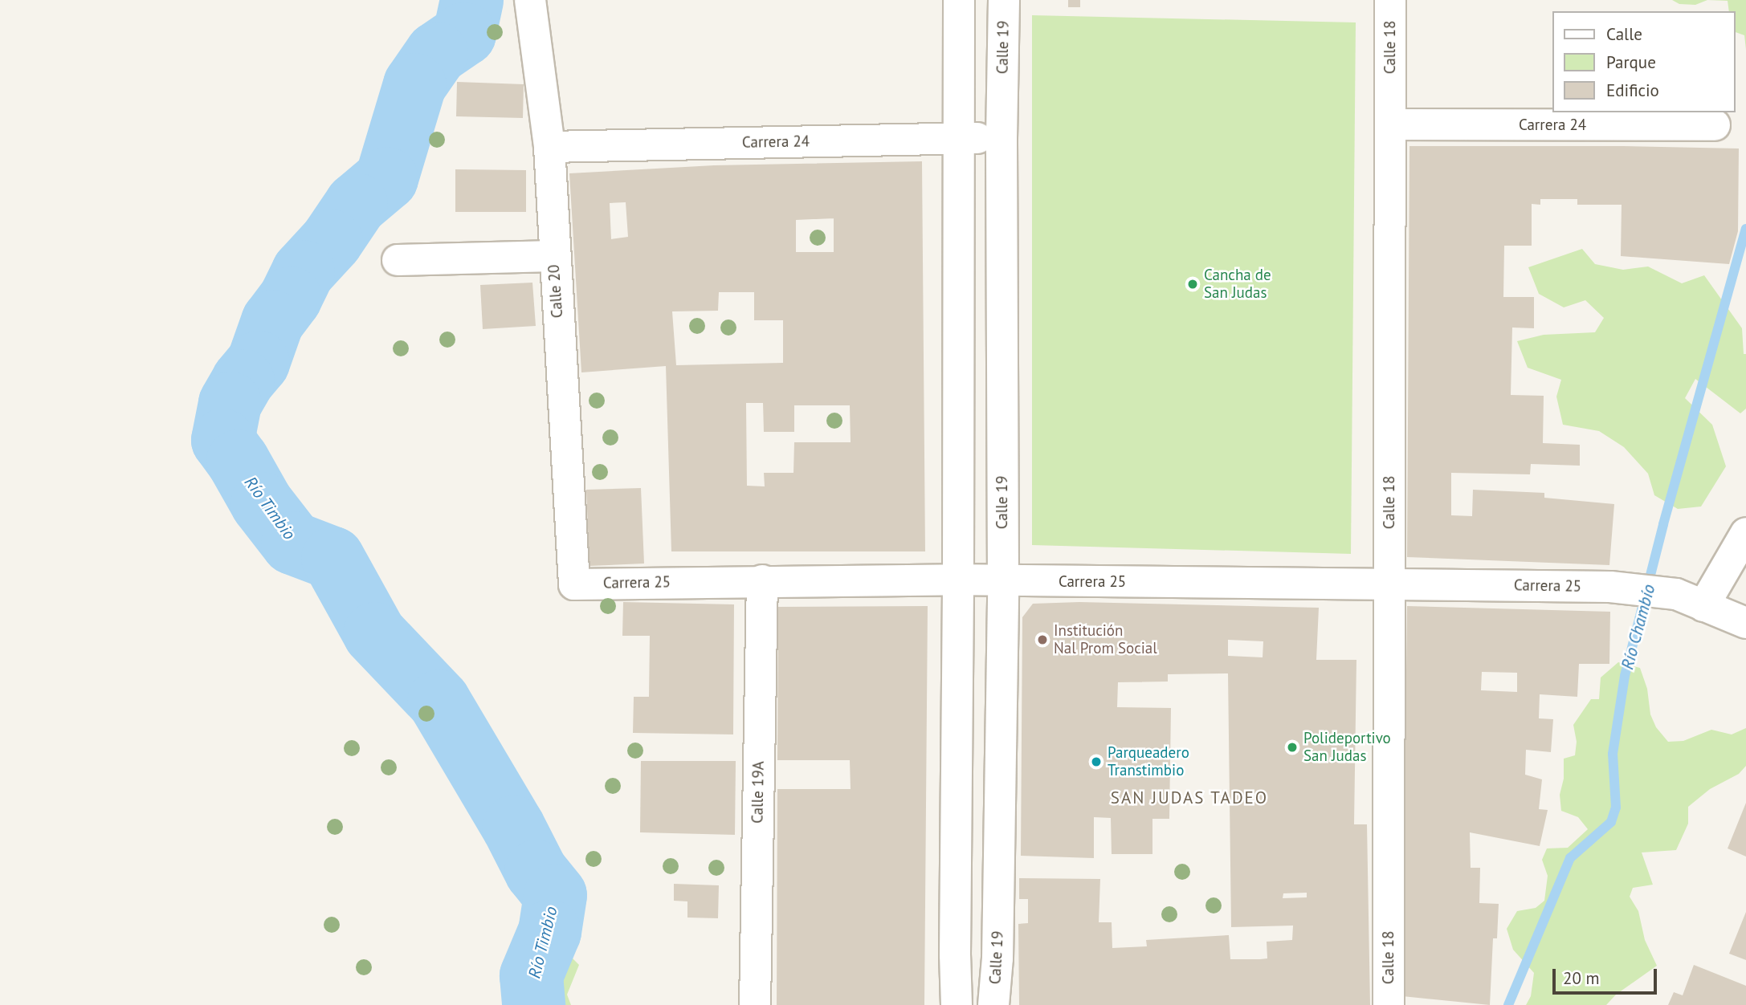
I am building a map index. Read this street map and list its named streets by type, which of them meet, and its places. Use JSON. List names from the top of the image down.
{
  "streets": {
    "street": [
      "Calle 19",
      "Calle 18",
      "Carrera 24",
      "Calle 20",
      "Carrera 25",
      "Calle 19A"
    ]
  },
  "crossings": [
    ["Calle 19", "Carrera 24"],
    ["Calle 19", "Carrera 25"],
    ["Calle 18", "Carrera 24"],
    ["Calle 18", "Carrera 25"],
    ["Carrera 24", "Calle 20"],
    ["Calle 20", "Carrera 25"],
    ["Carrera 25", "Calle 19A"]
  ],
  "districts": ["SAN JUDAS TADEO"],
  "water": ["Río Timbio", "Río Chambío"],
  "places": [
    "Cancha de San Judas",
    "Institución Nal Prom Social",
    "Polideportivo San Judas",
    "Parqueadero Transtimbio"
  ],
  "legend": ["Calle", "Parque", "Edificio"],
  "scale_bar": "20 m"
}
